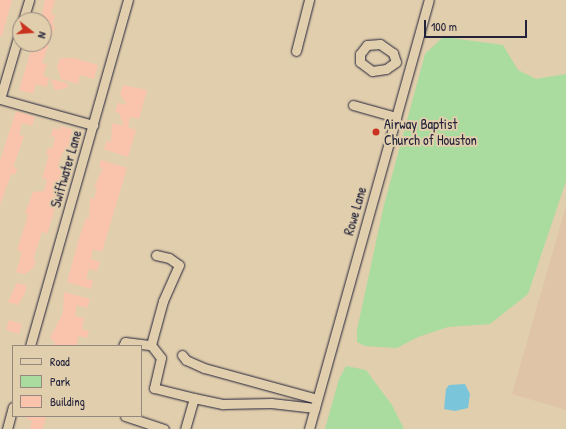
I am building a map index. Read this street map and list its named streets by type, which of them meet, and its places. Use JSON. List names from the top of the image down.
{
  "streets": {
    "street": ["Swiftwater Lane", "Rowe Lane"]
  },
  "places": ["Airway Baptist Church of Houston"],
  "legend": ["Road", "Park", "Building"],
  "scale_bar": "100 m",
  "north": "right"
}
